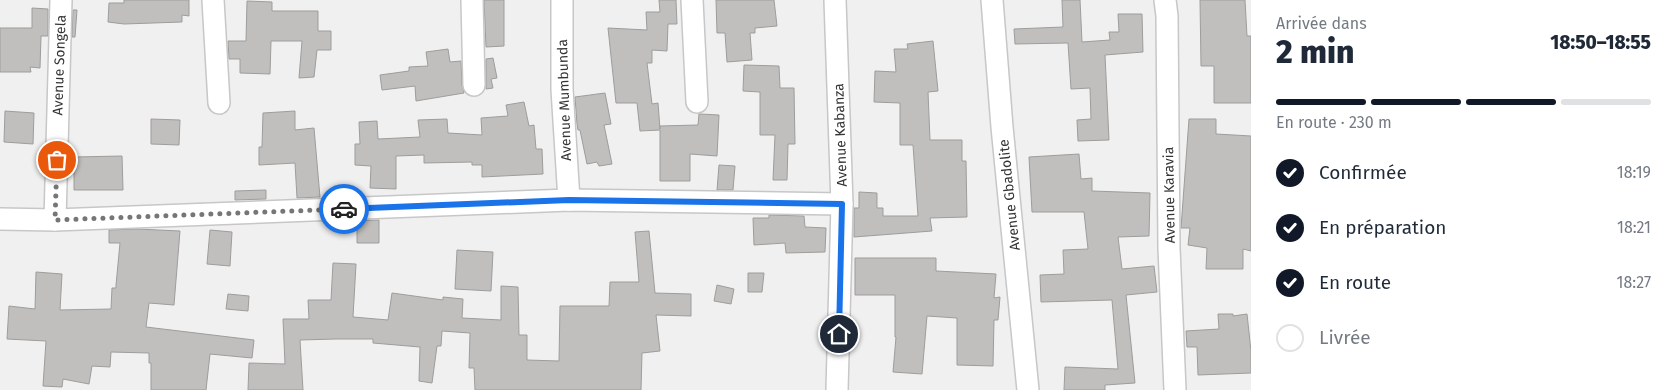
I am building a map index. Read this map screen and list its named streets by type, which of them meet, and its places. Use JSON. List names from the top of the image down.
{
  "streets": {
    "street": [
      "Avenue Songela",
      "Avenue Mumbunda",
      "Avenue Kabanza",
      "Avenue Gbadolite",
      "Avenue Karavia"
    ]
  },
  "page": {
    "heading": ["2 min", "Arrivée dans", "18:50–18:55"],
    "bar": "En route · 230 m",
    "list": [
      ["Confirmée", "18:19"],
      ["En préparation", "18:21"],
      ["En route", "18:27"],
      "Livrée"
    ]
  }
}
